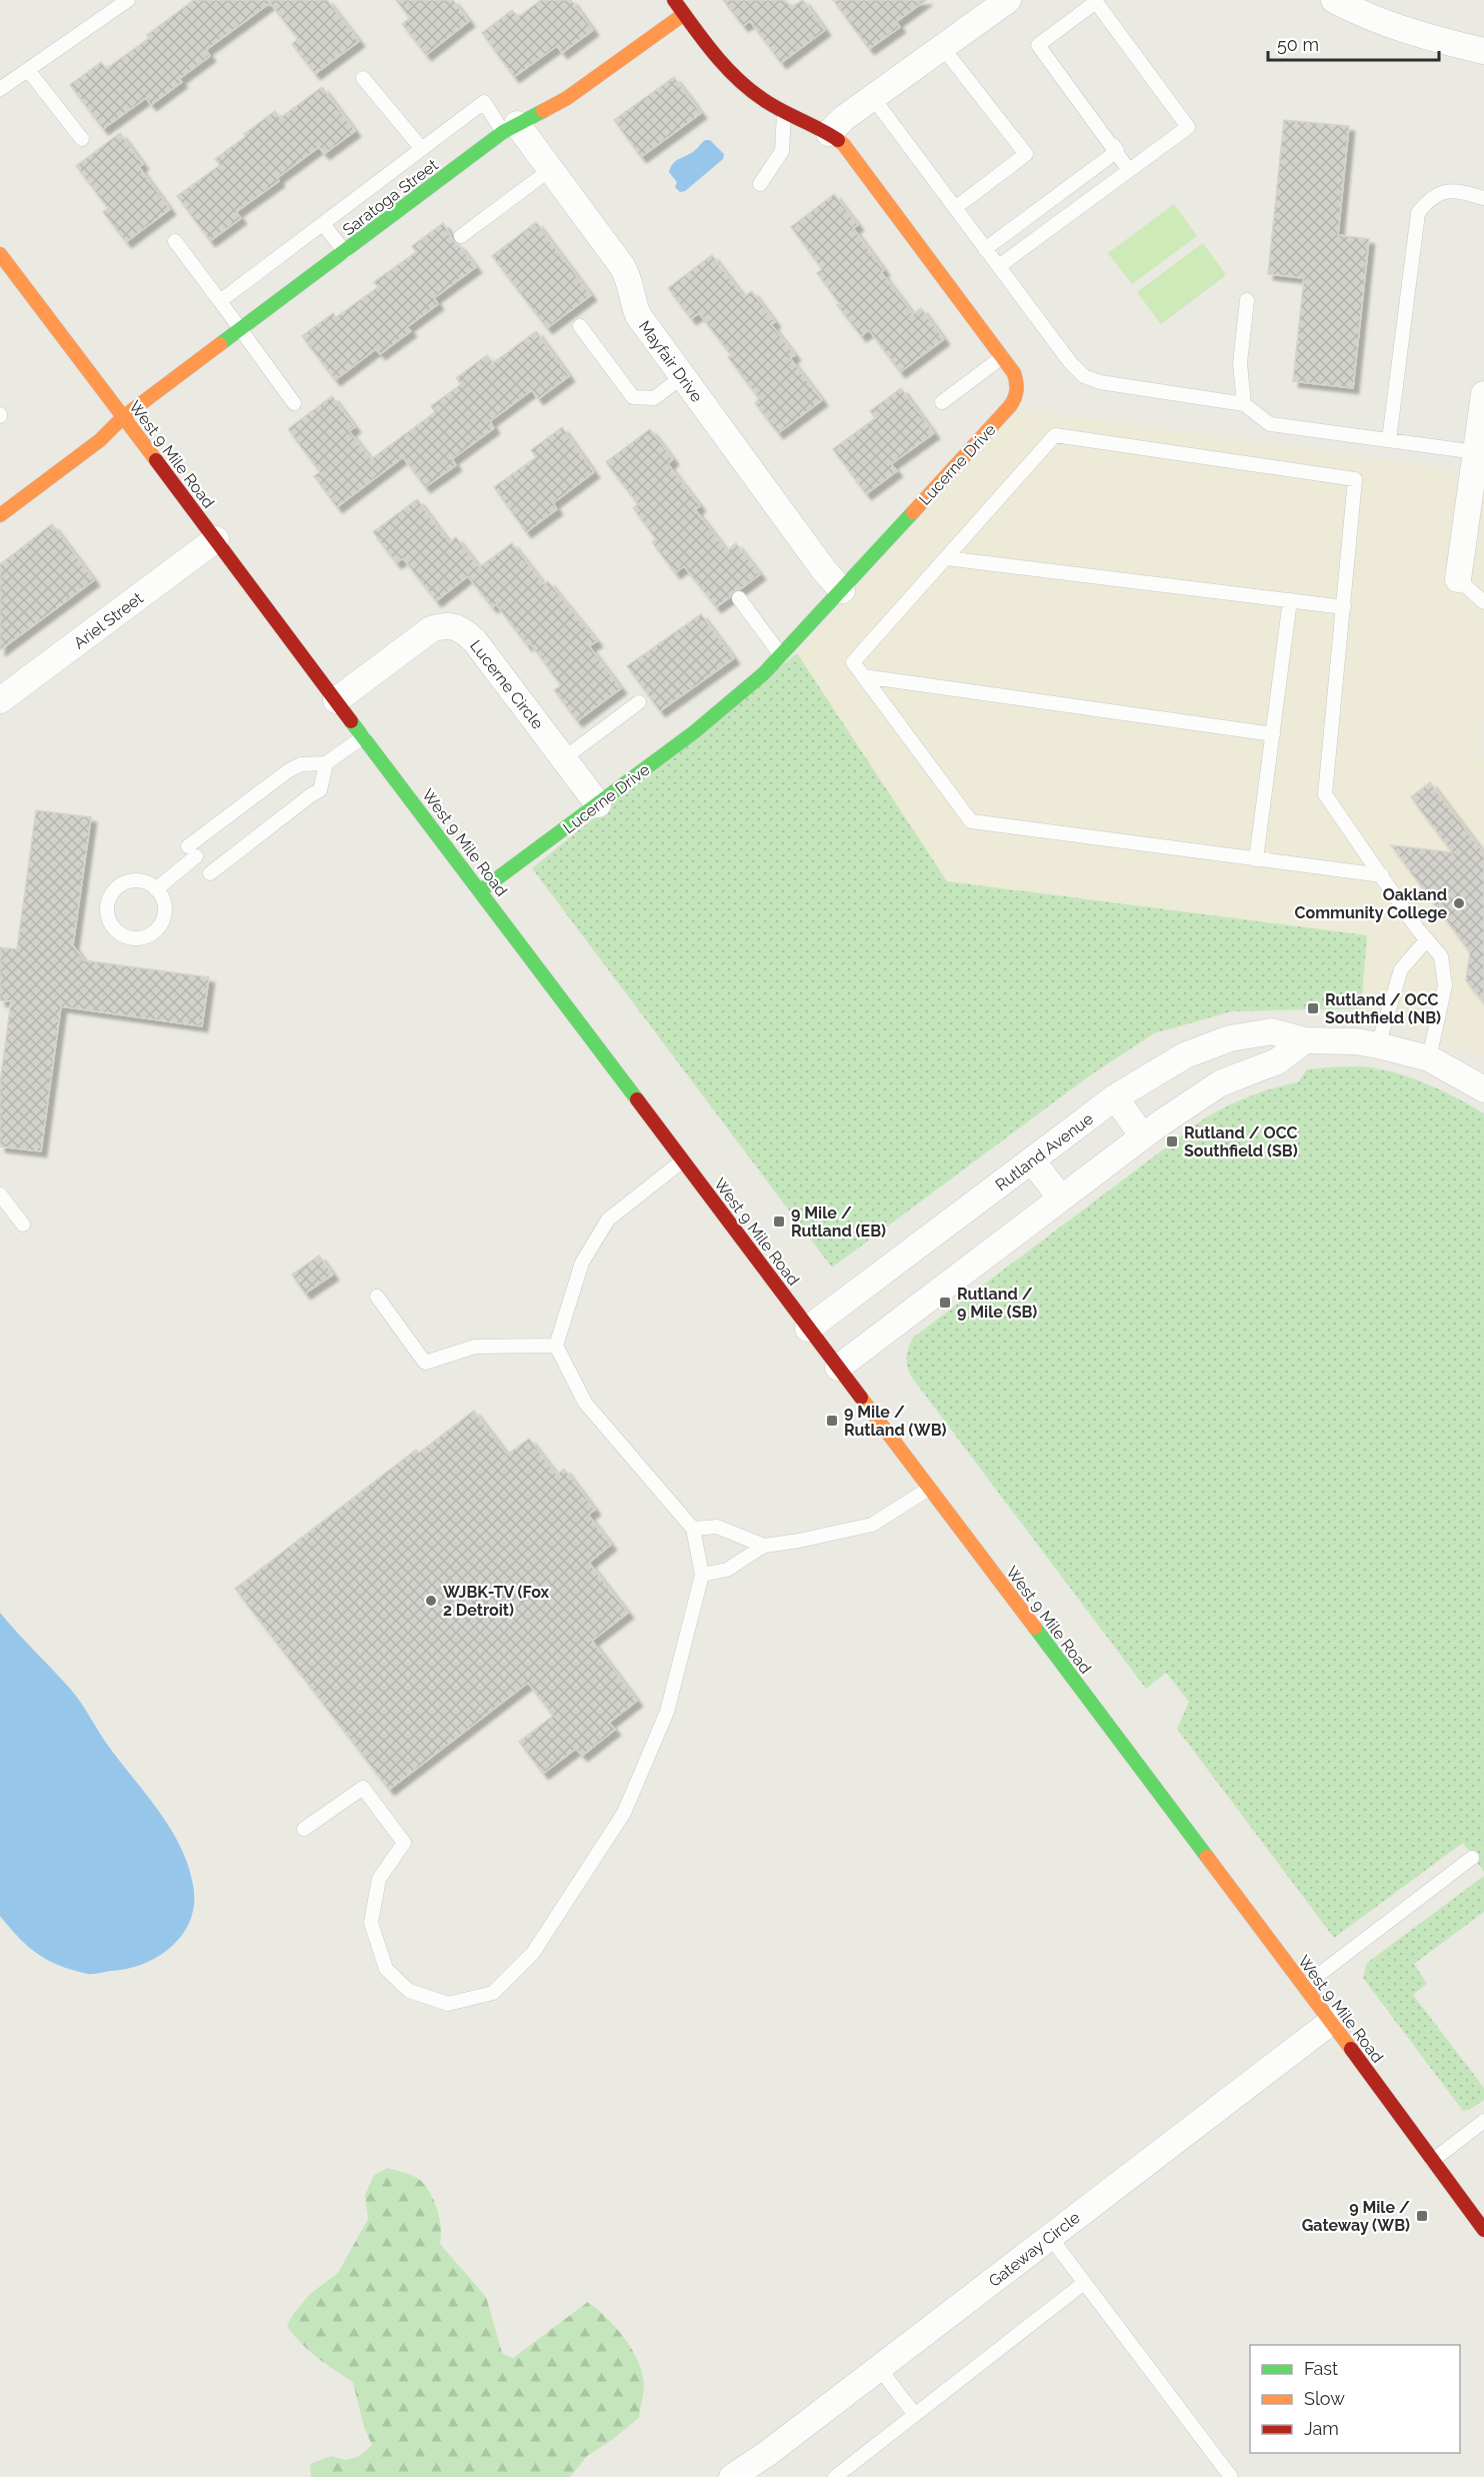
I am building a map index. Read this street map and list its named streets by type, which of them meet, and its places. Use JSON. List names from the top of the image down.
{
  "streets": {
    "main road": ["Saratoga Street", "West 9 Mile Road", "Lucerne Drive"],
    "street": [
      "Mayfair Drive",
      "Ariel Street",
      "Lucerne Circle",
      "Rutland Avenue",
      "Gateway Circle"
    ]
  },
  "crossings": [
    ["Saratoga Street", "Mayfair Drive"],
    ["Saratoga Street", "West 9 Mile Road"],
    ["Saratoga Street", "Lucerne Drive"],
    ["Mayfair Drive", "Lucerne Drive"],
    ["West 9 Mile Road", "Lucerne Drive"],
    ["West 9 Mile Road", "Ariel Street"],
    ["West 9 Mile Road", "Lucerne Circle"],
    ["West 9 Mile Road", "Rutland Avenue"],
    ["West 9 Mile Road", "Gateway Circle"],
    ["Lucerne Drive", "Lucerne Circle"]
  ],
  "places": {
    "other": ["Oakland Community College", "WJBK-TV (Fox 2 Detroit)"],
    "transit": [
      "Rutland / OCC Southfield (NB)",
      "Rutland / OCC Southfield (SB)",
      "9 Mile / Rutland (EB)",
      "Rutland / 9 Mile (SB)",
      "9 Mile / Rutland (WB)",
      "9 Mile / Gateway (WB)"
    ]
  },
  "legend": ["Fast", "Slow", "Jam"],
  "scale_bar": "50 m"
}
